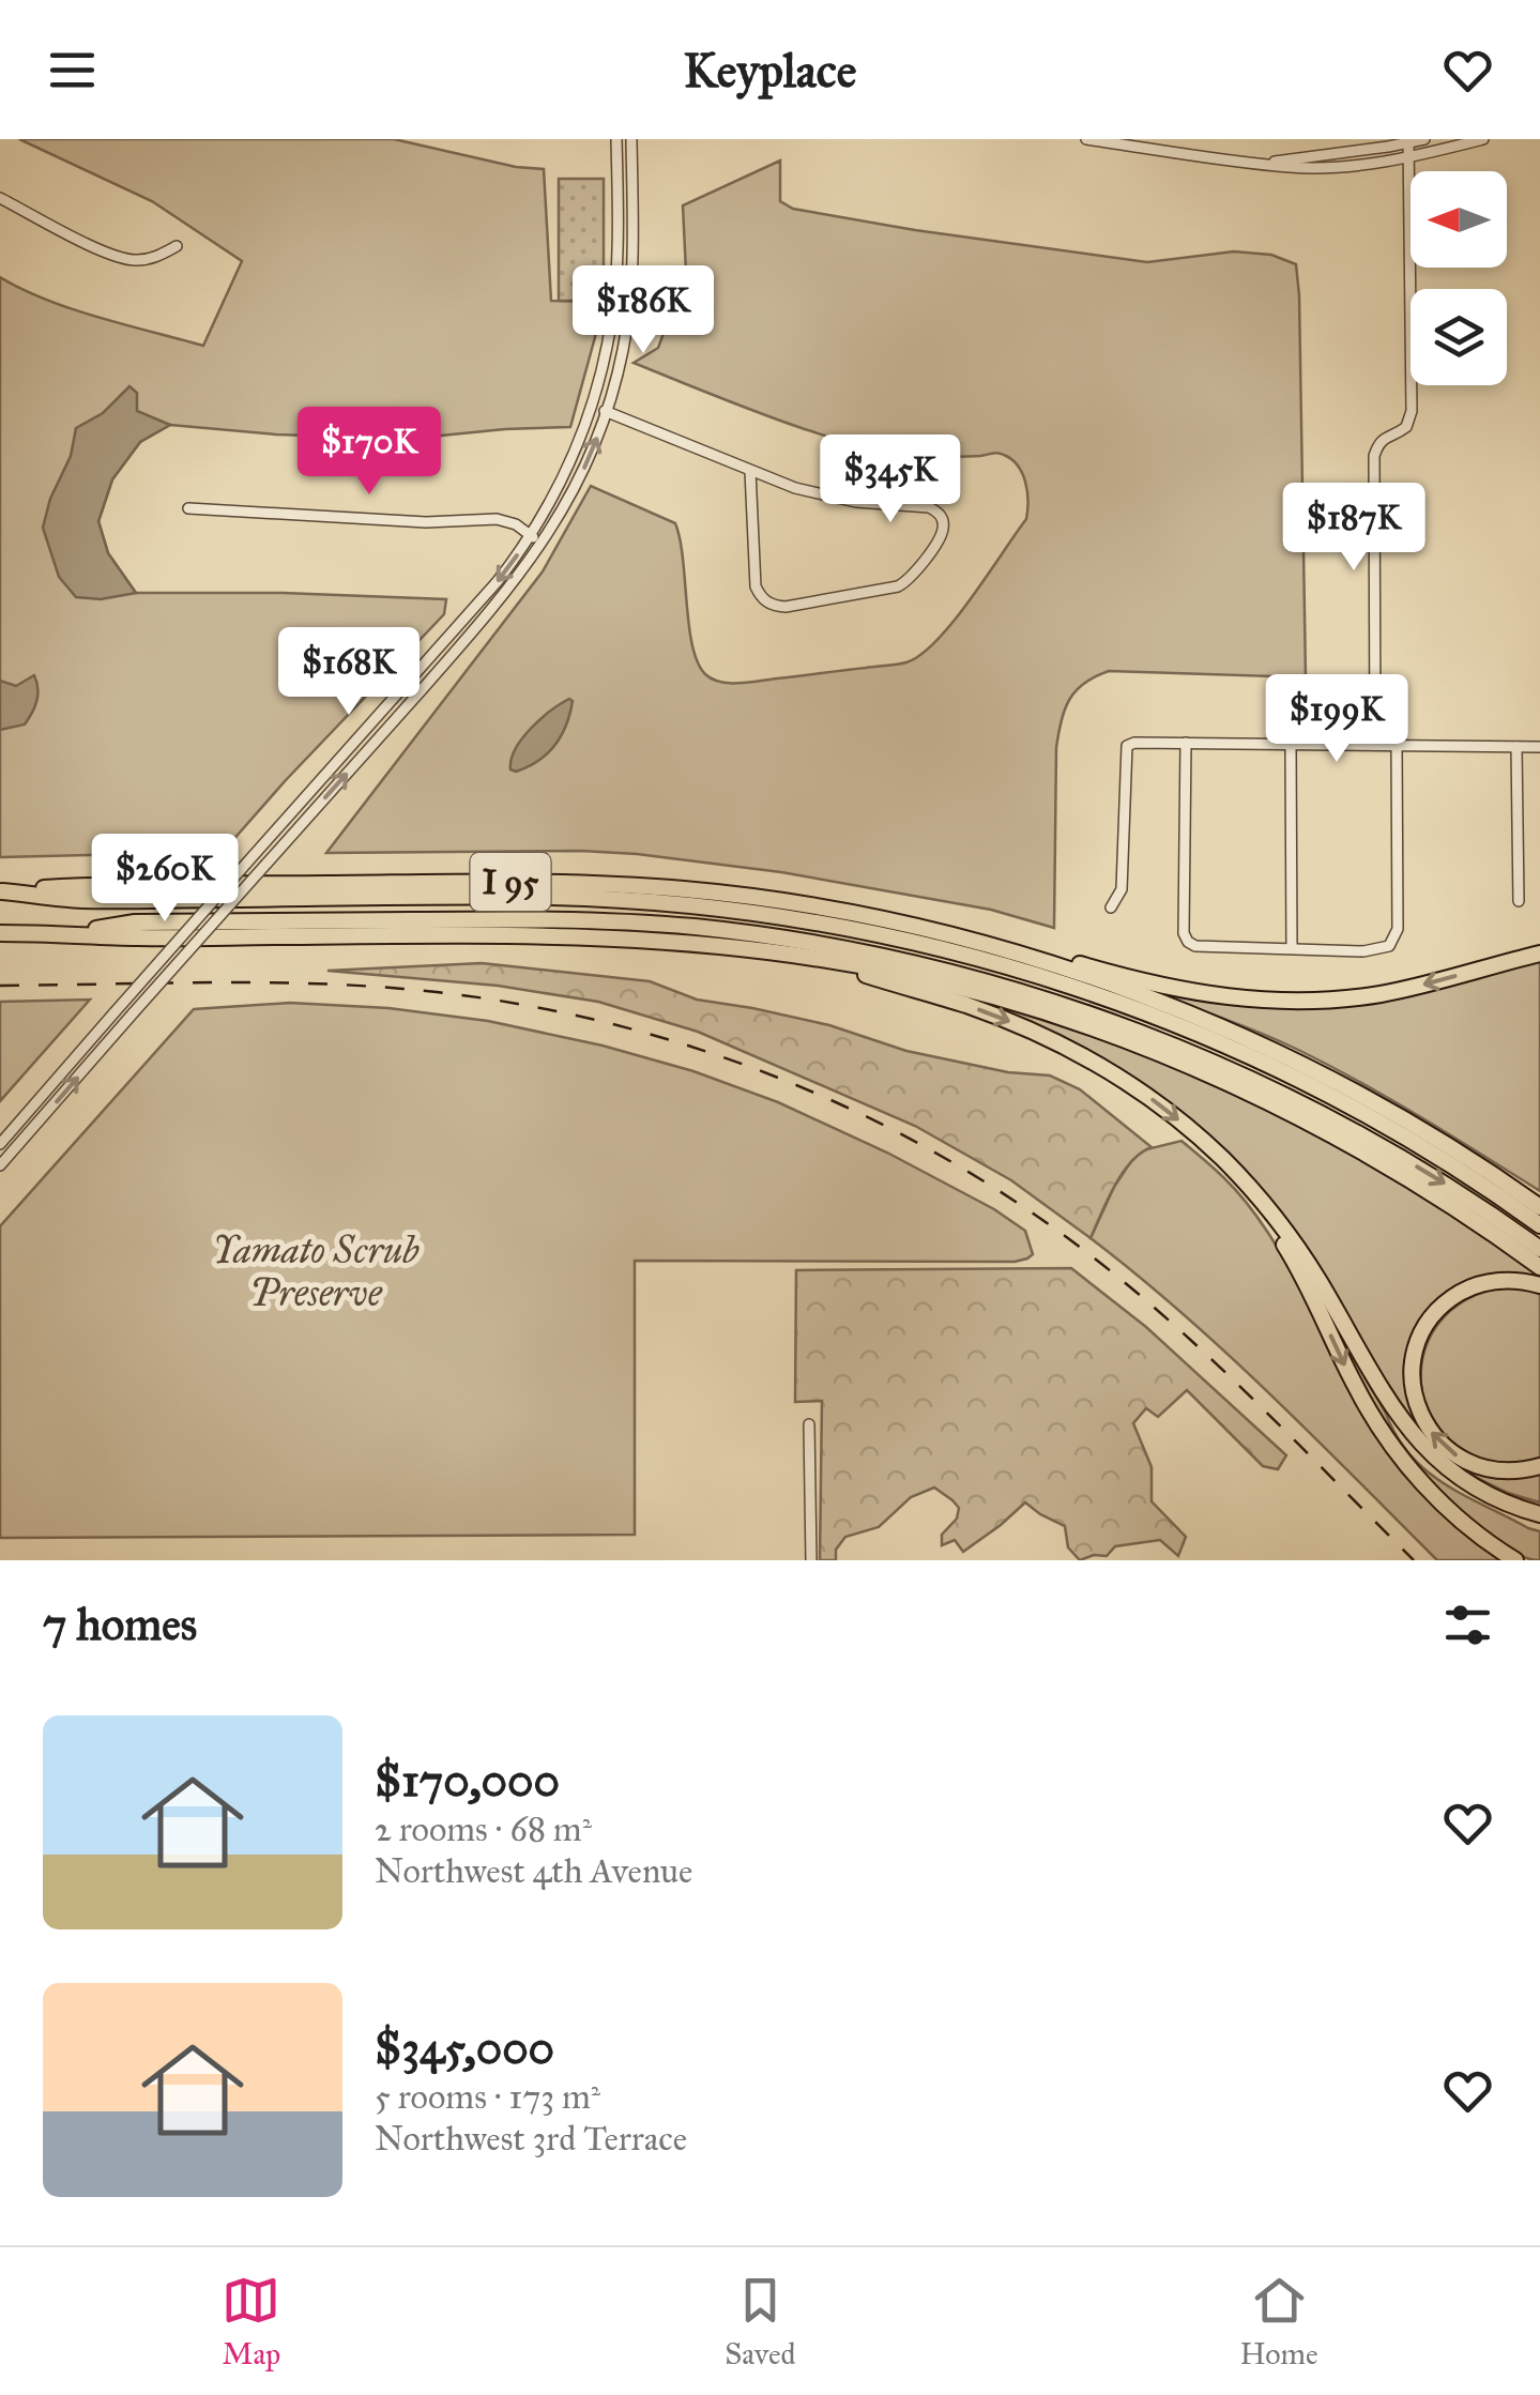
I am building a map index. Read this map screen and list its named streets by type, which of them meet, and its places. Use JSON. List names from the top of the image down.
{
  "streets": {
    "highway": ["I 95"]
  },
  "parks": ["Yamato Scrub Preserve"],
  "north": "left",
  "page": {
    "header": "Keyplace",
    "price": [
      "$186K",
      "$170K",
      "$345K",
      "$187K",
      "$168K",
      "$199K",
      "$260K"
    ],
    "heading": "7 homes",
    "list": [
      {
        "name": "$170,000",
        "note": "2 rooms · 68 m² · Northwest 4th Avenue"
      },
      {
        "name": "$345,000",
        "note": "5 rooms · 173 m² · Northwest 3rd Terrace"
      }
    ],
    "tabs": ["Map", "Saved", "Home"]
  }
}
